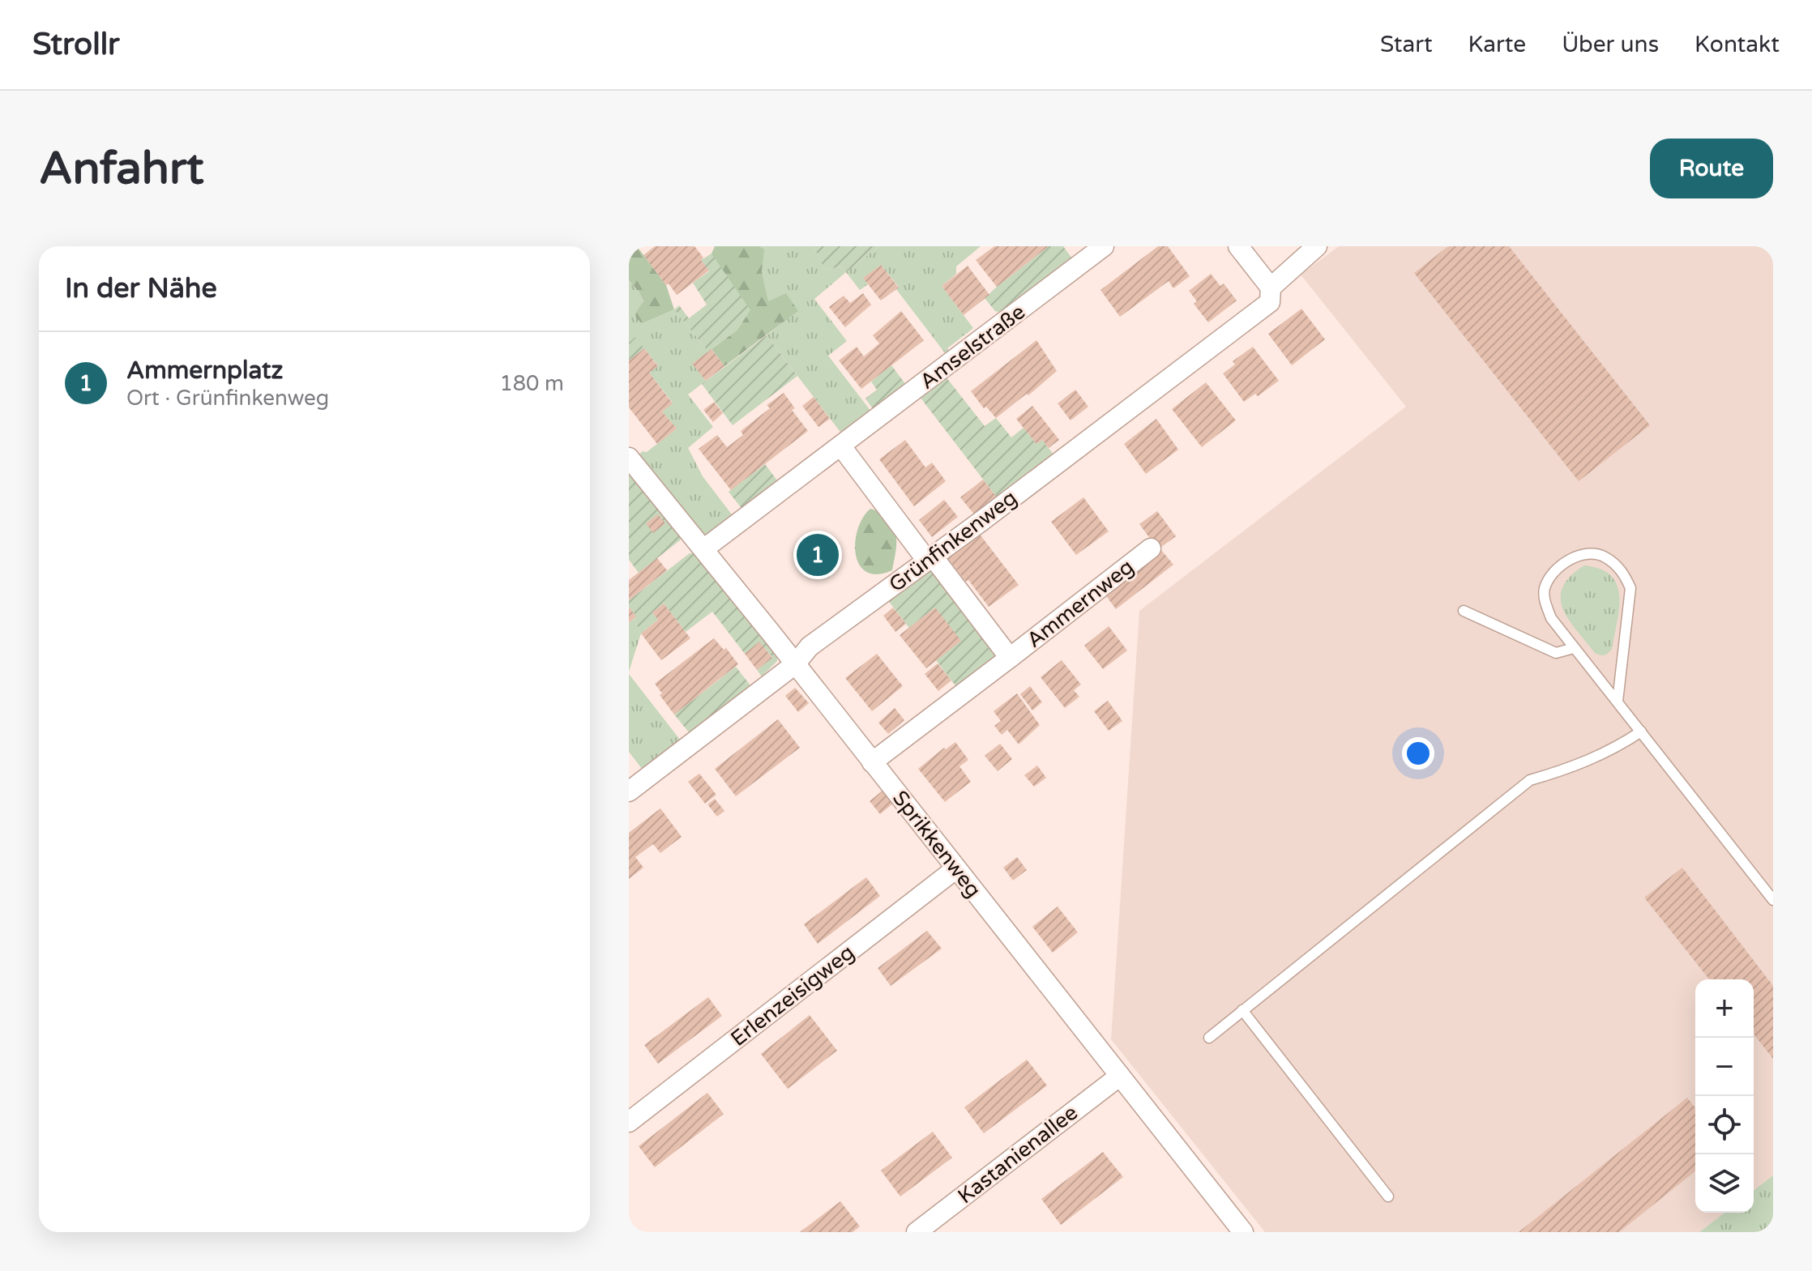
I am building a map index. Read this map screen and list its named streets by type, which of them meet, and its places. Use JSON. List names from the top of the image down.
{
  "streets": {
    "street": [
      "Amselstraße",
      "Grünfinkenweg",
      "Ammernweg",
      "Sprikkenweg",
      "Erlenzeisigweg",
      "Kastanienallee"
    ]
  },
  "crossings": [
    ["Amselstraße", "Sprikkenweg"],
    ["Grünfinkenweg", "Sprikkenweg"],
    ["Ammernweg", "Sprikkenweg"],
    ["Sprikkenweg", "Erlenzeisigweg"],
    ["Sprikkenweg", "Kastanienallee"]
  ],
  "page": {
    "header": "Strollr",
    "nav": [
      "Start",
      "Karte",
      "Über uns",
      "Kontakt"
    ],
    "buttons": "Route",
    "title": "Anfahrt",
    "heading": "In der Nähe",
    "list": [
      {
        "mark": "1",
        "name": "Ammernplatz",
        "note": "Ort · Grünfinkenweg",
        "value": "180 m"
      }
    ],
    "pins": "1",
    "map_buttons": ["+", "−"]
  }
}
